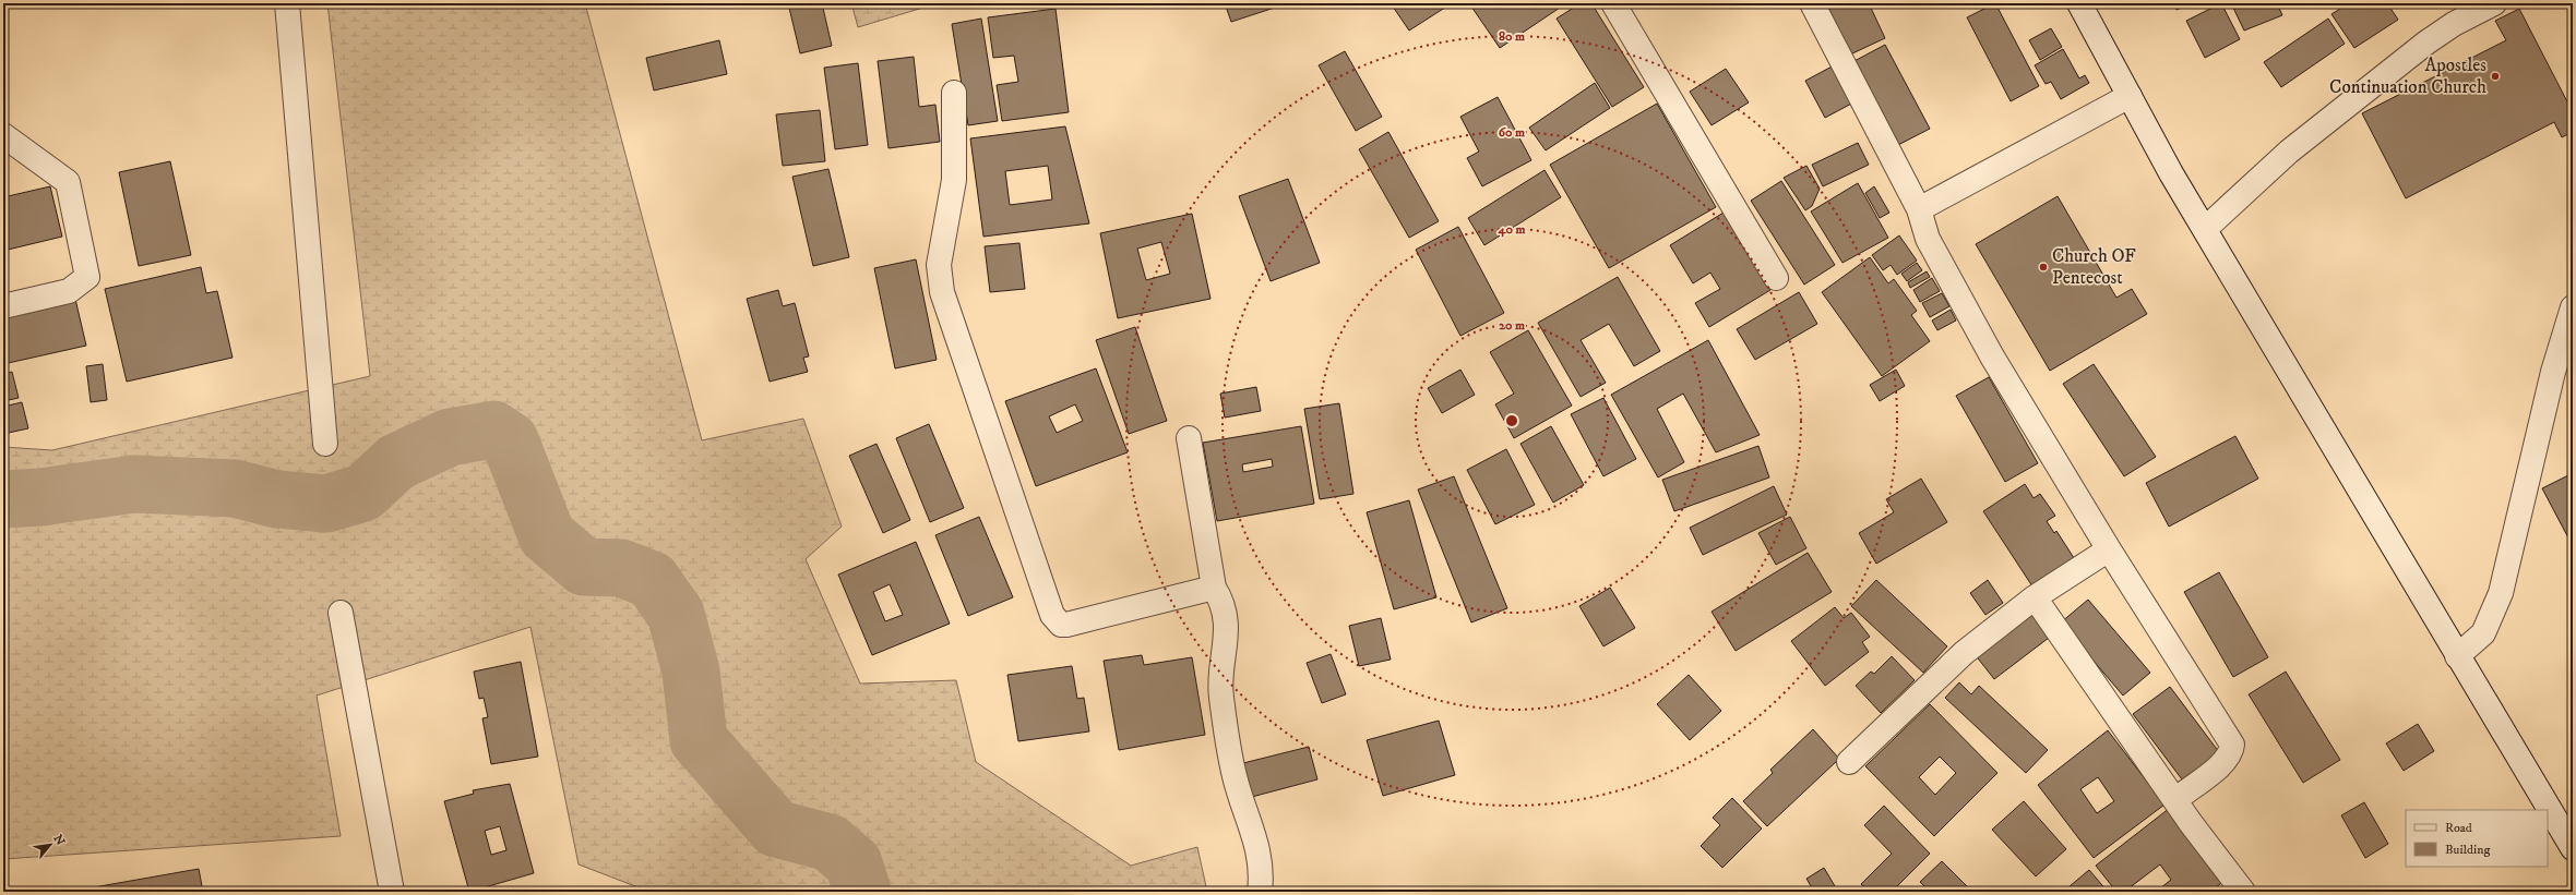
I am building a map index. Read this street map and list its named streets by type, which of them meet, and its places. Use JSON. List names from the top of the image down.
{
  "places": ["Apostles Continuation Church", "Church OF Pentecost"],
  "legend": ["Road", "Building"],
  "north": "top right",
  "rings": [
    "80 m",
    "60 m",
    "40 m",
    "20 m"
  ]
}
